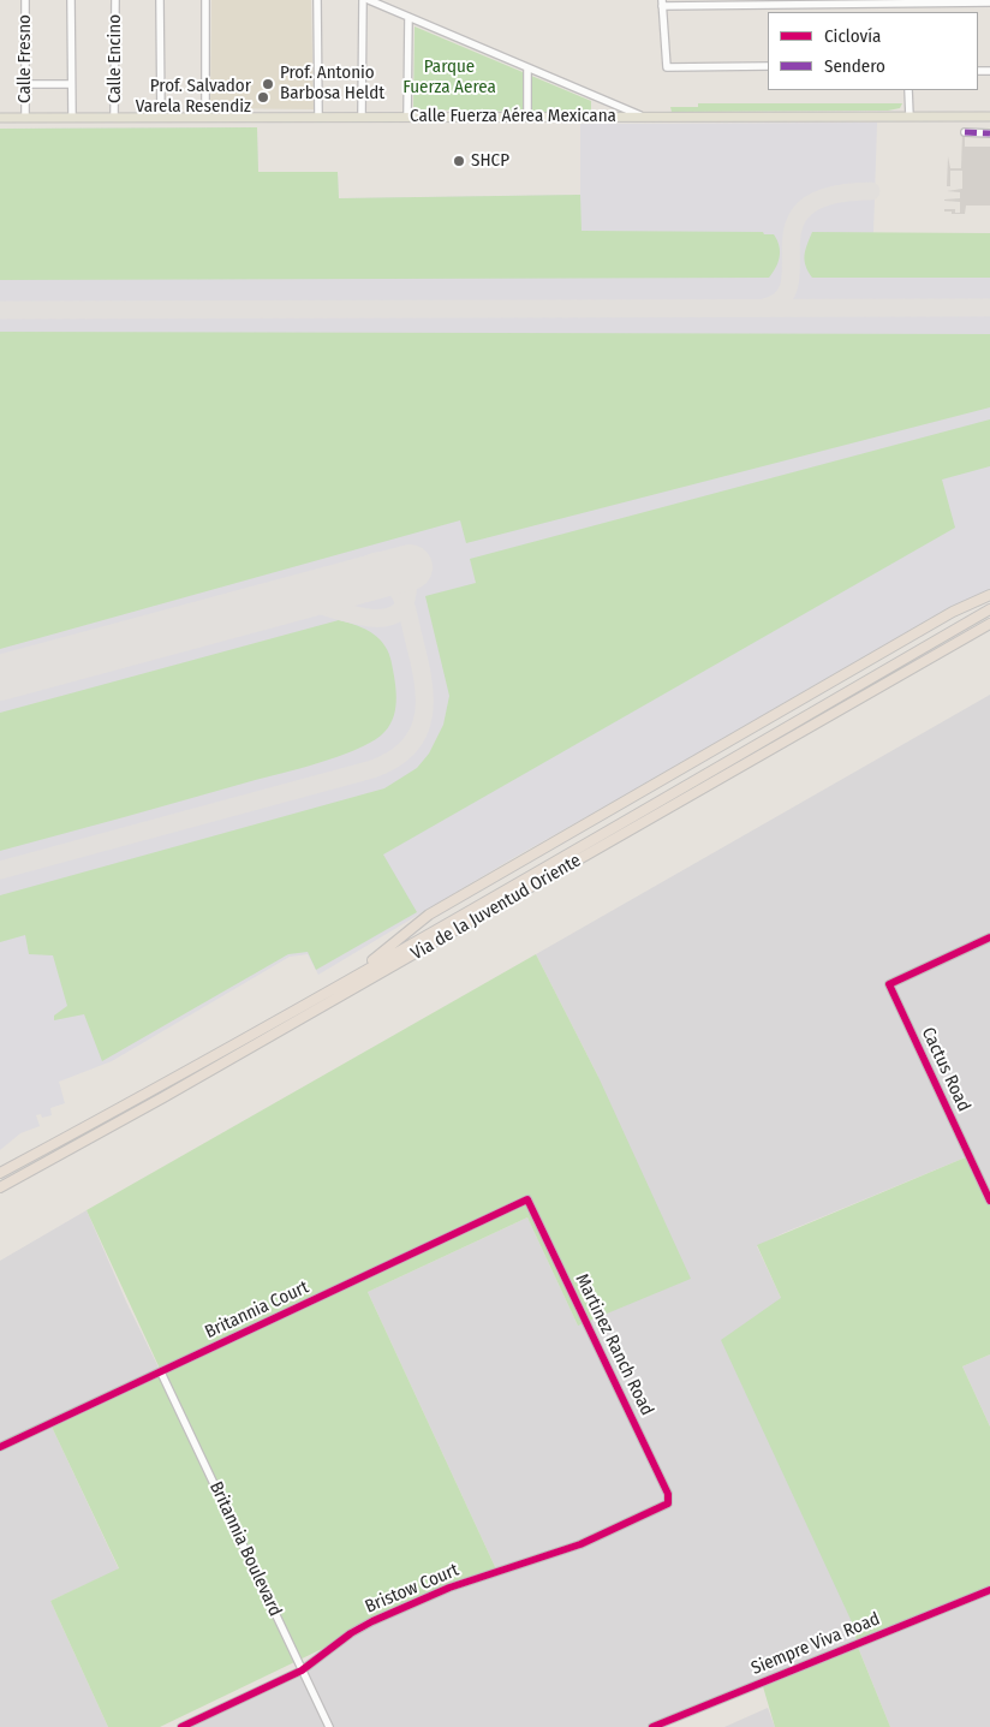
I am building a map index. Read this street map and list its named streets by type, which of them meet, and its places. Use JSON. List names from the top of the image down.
{
  "streets": {
    "highway": ["Via de la Juventud Oriente"],
    "main road": ["Calle Fuerza Aérea Mexicana"],
    "street": [
      "Calle Fresno",
      "Calle Encino",
      "Cactus Road",
      "Britannia Court",
      "Martinez Ranch Road",
      "Britannia Boulevard",
      "Bristow Court",
      "Siempre Viva Road"
    ]
  },
  "crossings": [
    ["Calle Fresno", "Calle Fuerza Aérea Mexicana"],
    ["Calle Encino", "Calle Fuerza Aérea Mexicana"],
    ["Britannia Court", "Martinez Ranch Road"],
    ["Britannia Court", "Britannia Boulevard"],
    ["Martinez Ranch Road", "Bristow Court"],
    ["Britannia Boulevard", "Bristow Court"]
  ],
  "parks": ["Parque Fuerza Aerea"],
  "places": ["Prof. Antonio Barbosa Heldt", "Prof. Salvador Varela Resendiz", "SHCP"],
  "legend": ["Ciclovía", "Sendero"]
}
